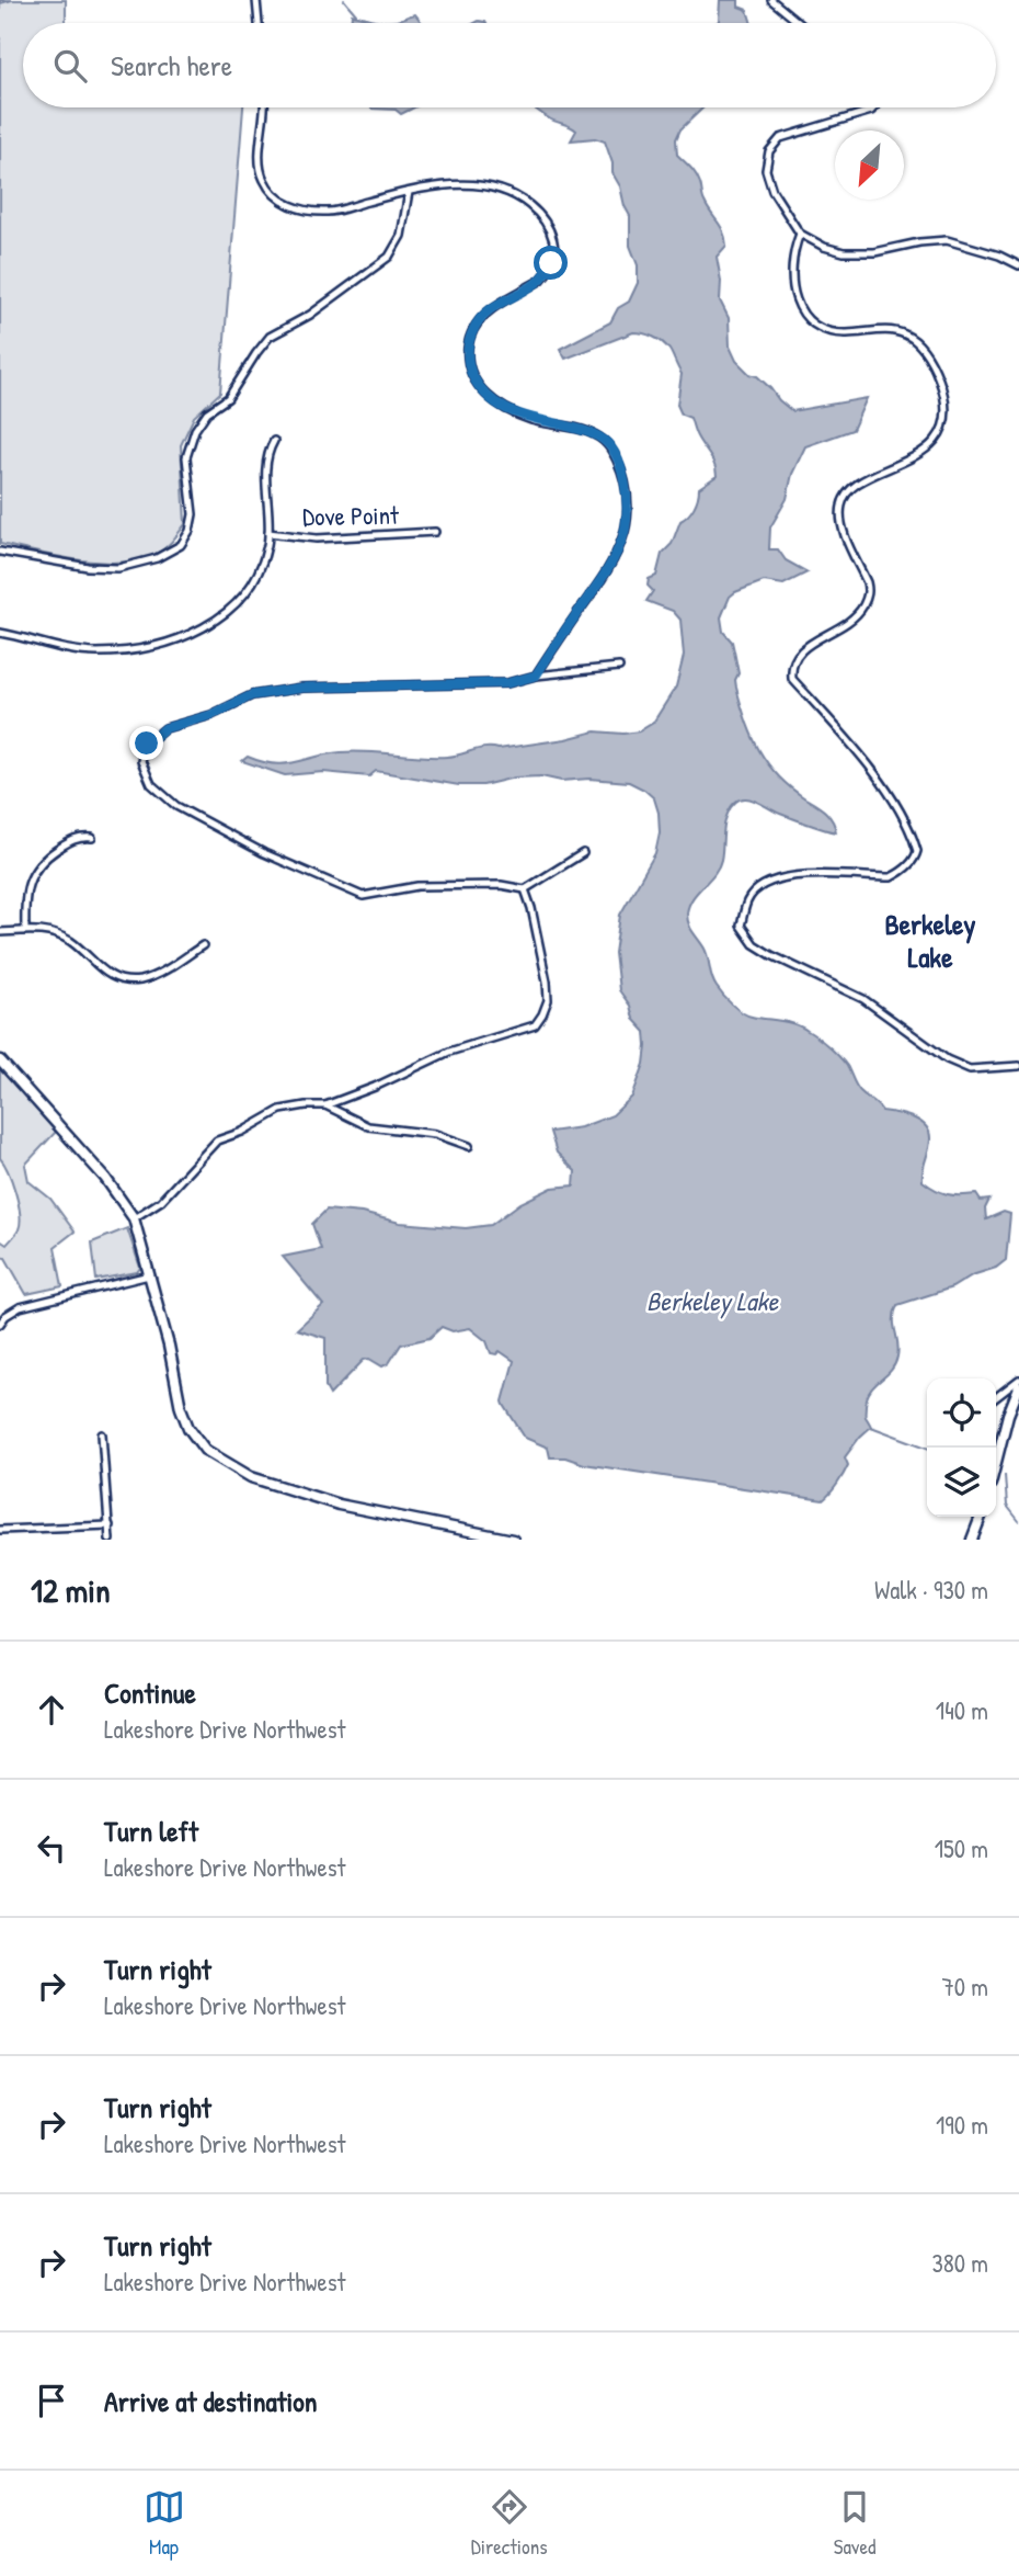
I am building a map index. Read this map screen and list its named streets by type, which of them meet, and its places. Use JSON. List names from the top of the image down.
{
  "streets": {
    "street": ["Dove Point"]
  },
  "districts": ["Berkeley Lake"],
  "water": ["Berkeley Lake"],
  "north": "bottom left",
  "page": {
    "search": "Search here",
    "heading": ["12 min", "Walk · 930 m"],
    "list": [
      ["Continue", "Lakeshore Drive Northwest", "140 m"],
      ["Turn left", "Lakeshore Drive Northwest", "150 m"],
      ["Turn right", "Lakeshore Drive Northwest", "70 m"],
      ["Turn right", "Lakeshore Drive Northwest", "190 m"],
      ["Turn right", "Lakeshore Drive Northwest", "380 m"],
      "Arrive at destination"
    ],
    "nav": ["Map", "Directions", "Saved"]
  }
}
